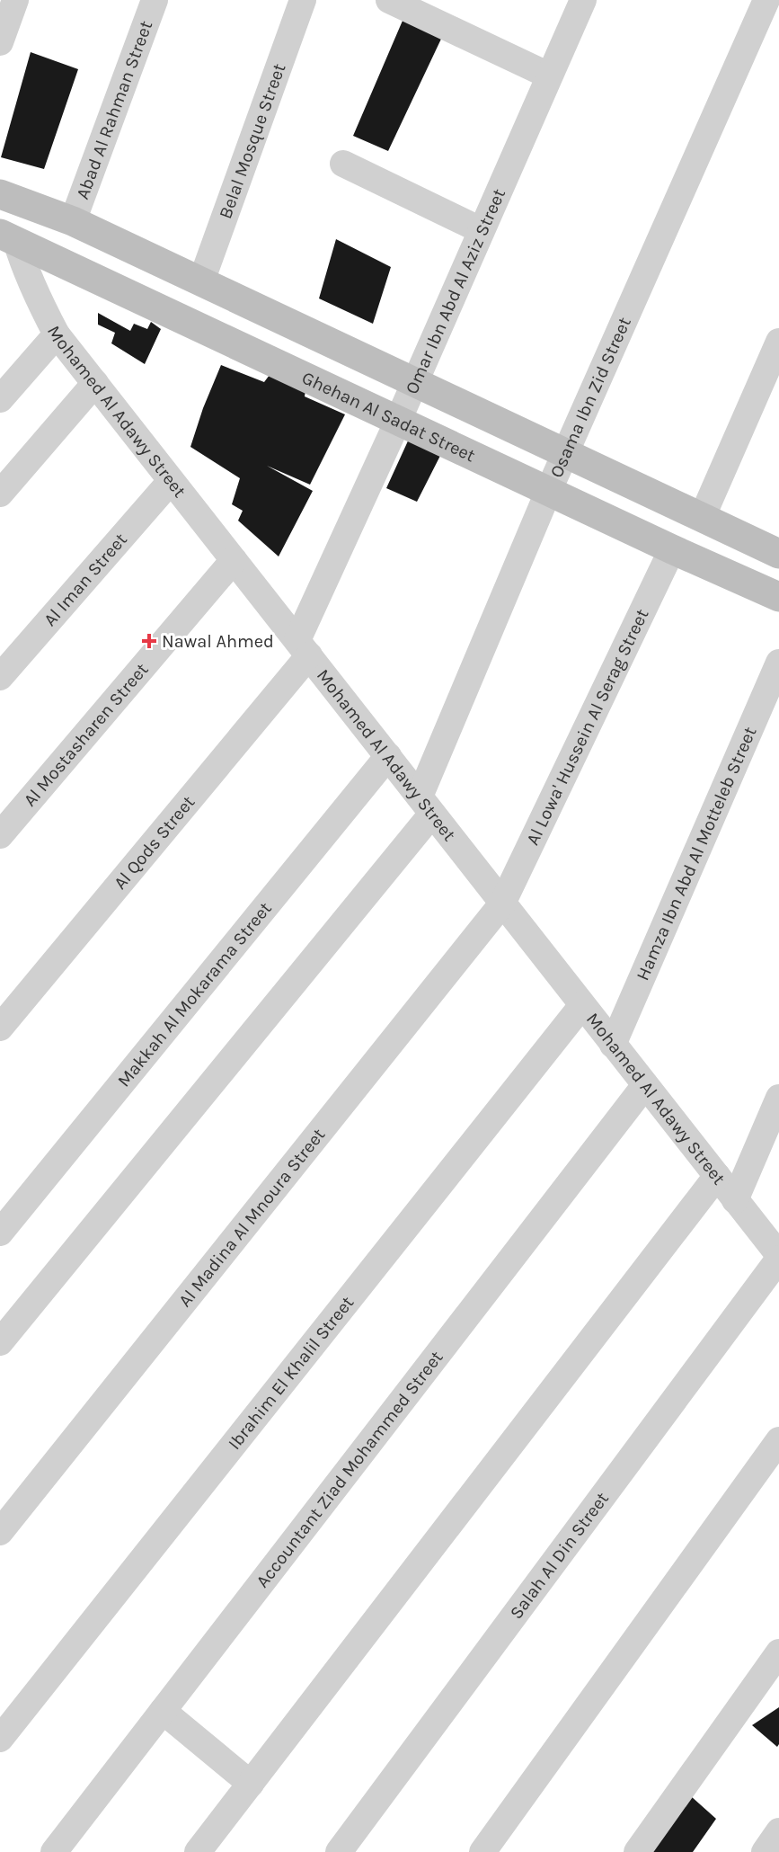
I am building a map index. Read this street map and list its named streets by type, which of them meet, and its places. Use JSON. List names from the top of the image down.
{
  "streets": {
    "main road": ["Ghehan Al Sadat Street"],
    "street": [
      "Abad Al Rahman Street",
      "Belal Mosque Street",
      "Omar Ibn Abd Al Aziz Street",
      "Osama Ibn Zid Street",
      "Mohamed Al Adawy Street",
      "Al Iman Street",
      "Al Lowa' Hussein Al Serag Street",
      "Al Mostasharen Street",
      "Al Qods Street",
      "Hamza Ibn Abd Al Motteleb Street",
      "Makkah Al Mokarama Street",
      "Al Madina Al Mnoura Street",
      "Ibrahim El Khalil Street",
      "Accountant Ziad Mohammed Street",
      "Salah Al Din Street"
    ]
  },
  "crossings": [
    ["Omar Ibn Abd Al Aziz Street", "Mohamed Al Adawy Street"],
    ["Omar Ibn Abd Al Aziz Street", "Ghehan Al Sadat Street"],
    ["Omar Ibn Abd Al Aziz Street", "Al Qods Street"],
    ["Osama Ibn Zid Street", "Mohamed Al Adawy Street"],
    ["Osama Ibn Zid Street", "Ghehan Al Sadat Street"],
    ["Mohamed Al Adawy Street", "Ghehan Al Sadat Street"],
    ["Mohamed Al Adawy Street", "Al Iman Street"],
    ["Mohamed Al Adawy Street", "Al Lowa' Hussein Al Serag Street"],
    ["Mohamed Al Adawy Street", "Al Mostasharen Street"],
    ["Mohamed Al Adawy Street", "Al Qods Street"],
    ["Mohamed Al Adawy Street", "Hamza Ibn Abd Al Motteleb Street"],
    ["Mohamed Al Adawy Street", "Makkah Al Mokarama Street"],
    ["Mohamed Al Adawy Street", "Al Madina Al Mnoura Street"],
    ["Mohamed Al Adawy Street", "Ibrahim El Khalil Street"],
    ["Mohamed Al Adawy Street", "Accountant Ziad Mohammed Street"],
    ["Mohamed Al Adawy Street", "Salah Al Din Street"],
    ["Ghehan Al Sadat Street", "Al Lowa' Hussein Al Serag Street"],
    ["Al Lowa' Hussein Al Serag Street", "Al Madina Al Mnoura Street"]
  ],
  "places": {
    "health": ["Nawal Ahmed"]
  }
}
